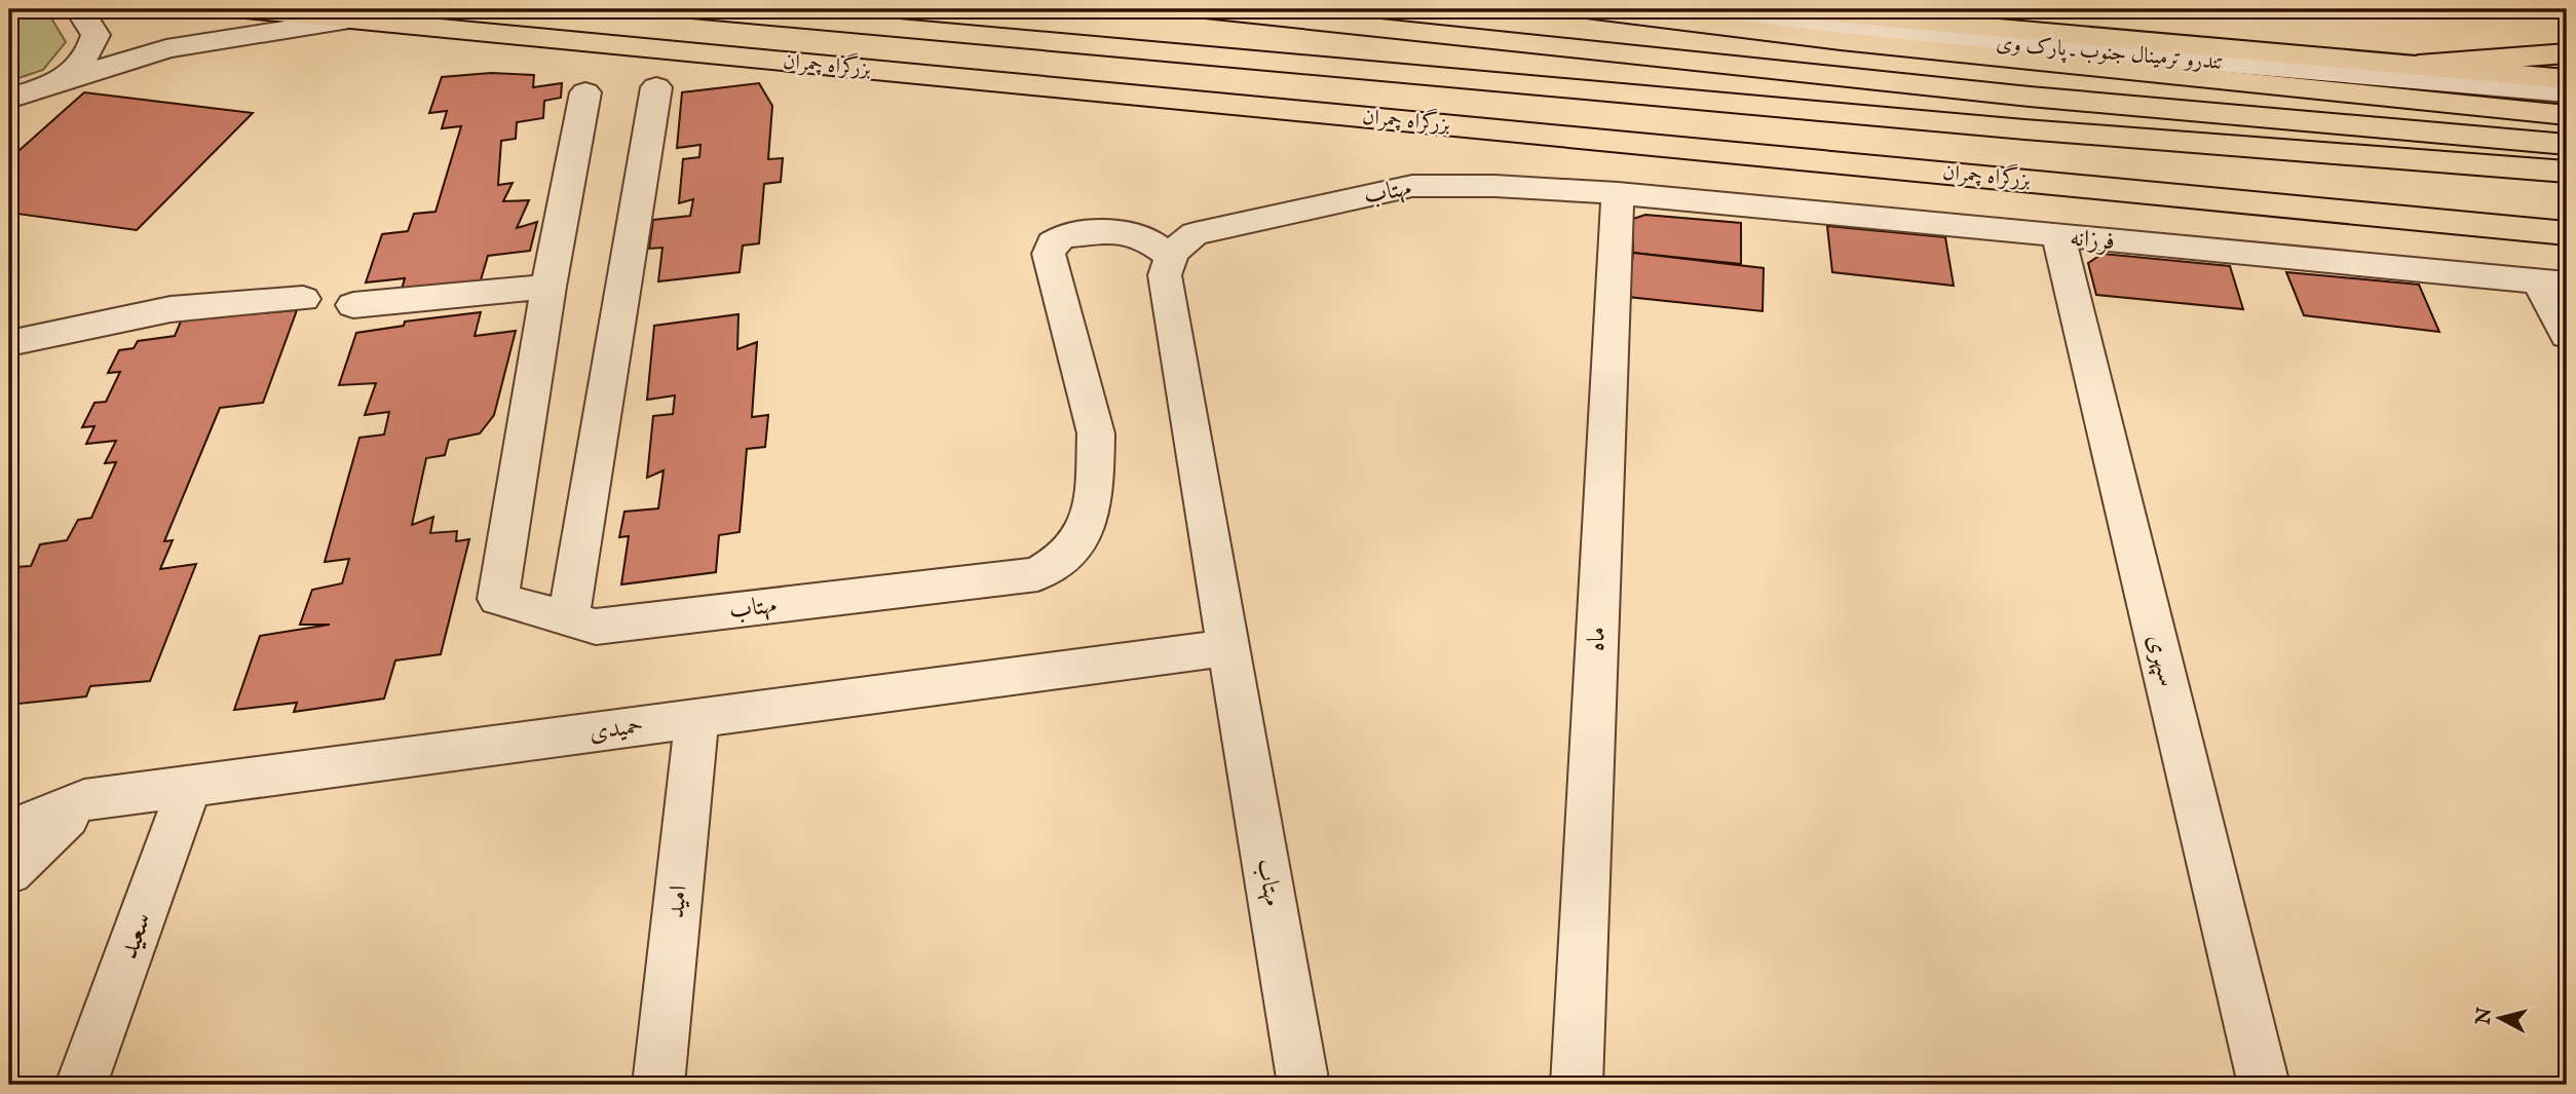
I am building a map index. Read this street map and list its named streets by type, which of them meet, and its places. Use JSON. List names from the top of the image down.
{
  "streets": {
    "main road": ["بزرگراه چمران"],
    "street": [
      "تندرو ترمینال جنوب ـ پارک وی",
      "مهتاب",
      "فرزانه",
      "ماه",
      "سپهری",
      "حمیدی",
      "امید",
      "سعید"
    ]
  },
  "crossings": [
    ["مهتاب", "فرزانه"],
    ["مهتاب", "ماه"],
    ["مهتاب", "حمیدی"],
    ["فرزانه", "ماه"],
    ["فرزانه", "سپهری"],
    ["حمیدی", "امید"],
    ["حمیدی", "سعید"]
  ],
  "north": "left"
}
